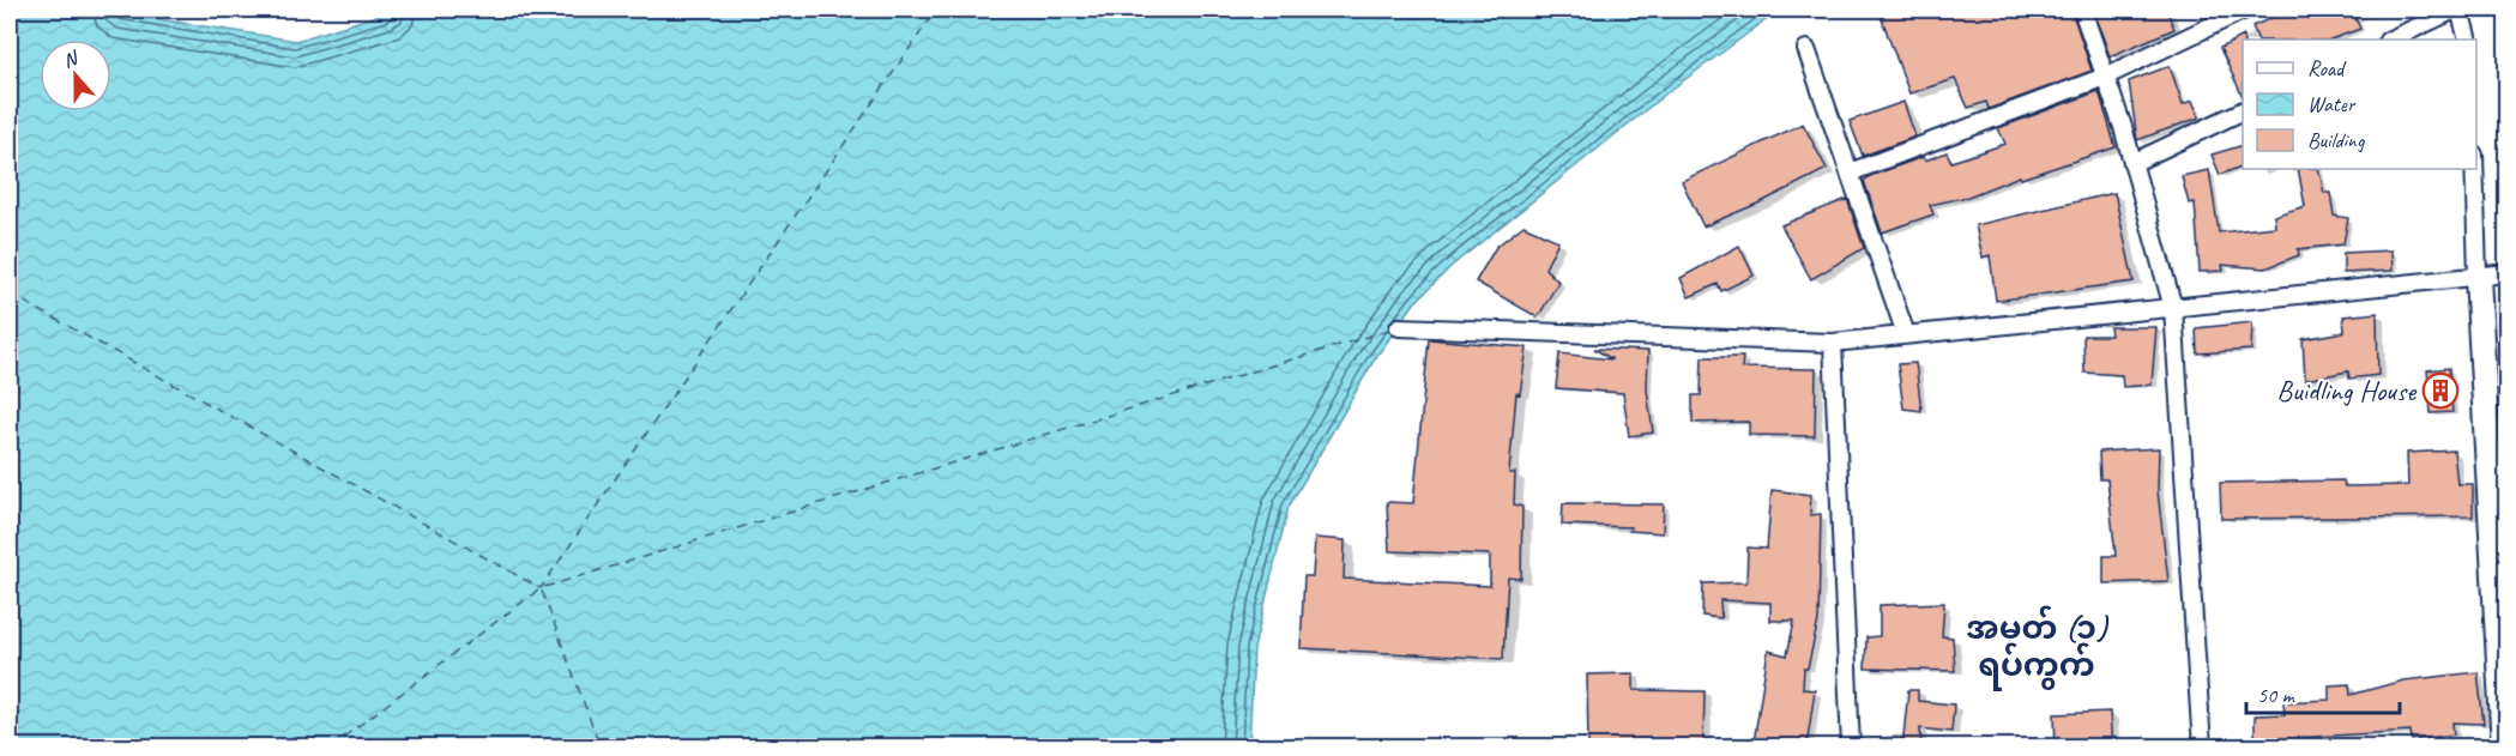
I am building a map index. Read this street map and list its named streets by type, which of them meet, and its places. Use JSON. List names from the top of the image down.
{
  "districts": ["အမှတ် (၁) ရပ်ကွက်"],
  "places": {
    "building": ["Buidling House"]
  },
  "legend": ["Road", "Water", "Building"],
  "scale_bar": "50 m",
  "north": "top"
}
